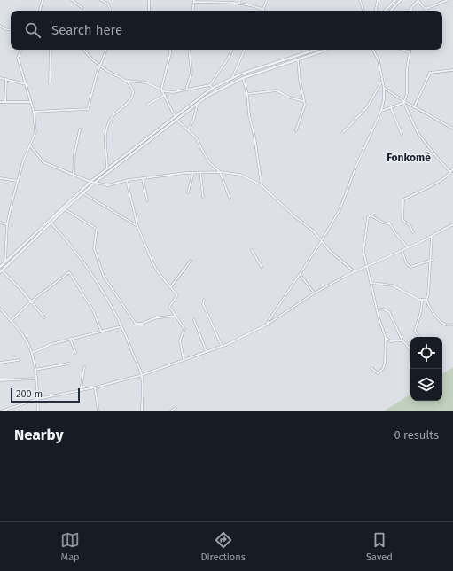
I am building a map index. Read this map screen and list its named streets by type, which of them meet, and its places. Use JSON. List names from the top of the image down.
{
  "districts": ["Fonkomè"],
  "scale_bar": "200 m",
  "page": {
    "search": "Search here",
    "scale": "200 m",
    "heading": ["Nearby", "0 results"],
    "nav": ["Map", "Directions", "Saved"]
  }
}
